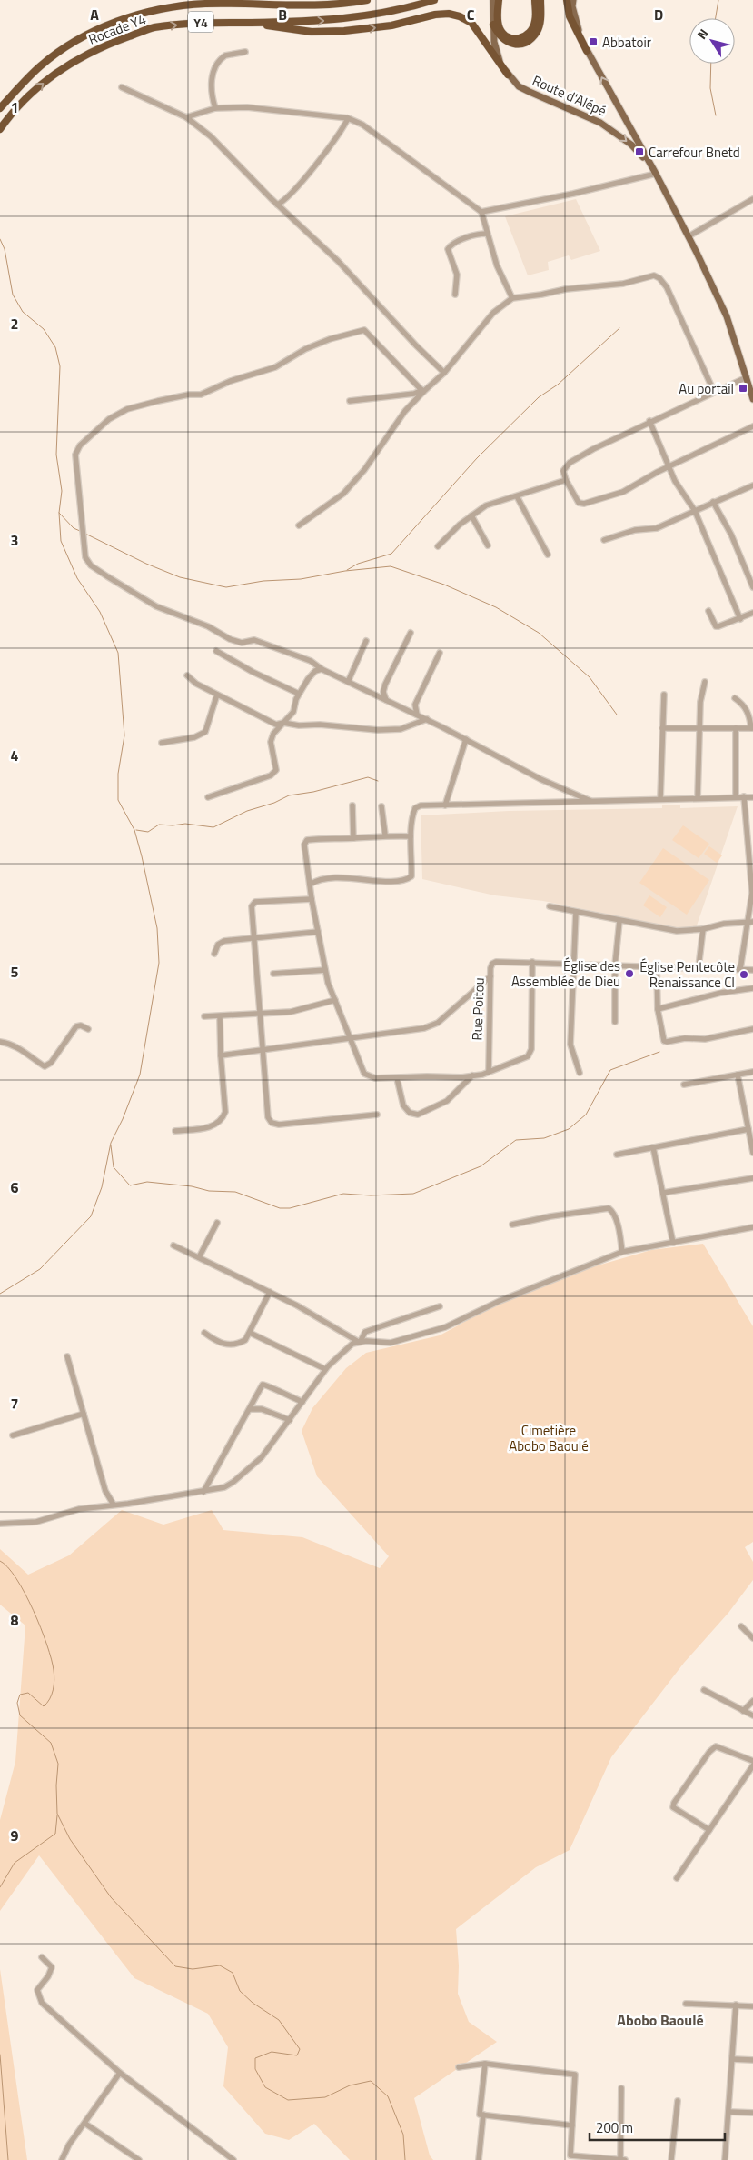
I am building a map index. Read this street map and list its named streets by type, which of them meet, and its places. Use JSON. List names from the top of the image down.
{
  "streets": {
    "highway": ["Y4", "Rocade Y4"],
    "main road": ["Route d'Alépé"],
    "street": ["Rue Poitou"]
  },
  "districts": ["Abobo Baoulé"],
  "parks": ["Cimetière Abobo Baoulé"],
  "places": {
    "transit": ["Abbatoir", "Carrefour Bnetd", "Au portail"],
    "other": ["Église des Assemblée de Dieu", "Église Pentecôte Renaissance CI"]
  },
  "scale_bar": "200 m",
  "north": "top left",
  "grid": {
    "columns": [
      "A",
      "B",
      "C",
      "D"
    ],
    "rows": [
      "1",
      "2",
      "3",
      "4",
      "5",
      "6",
      "7",
      "8",
      "9"
    ]
  }
}
